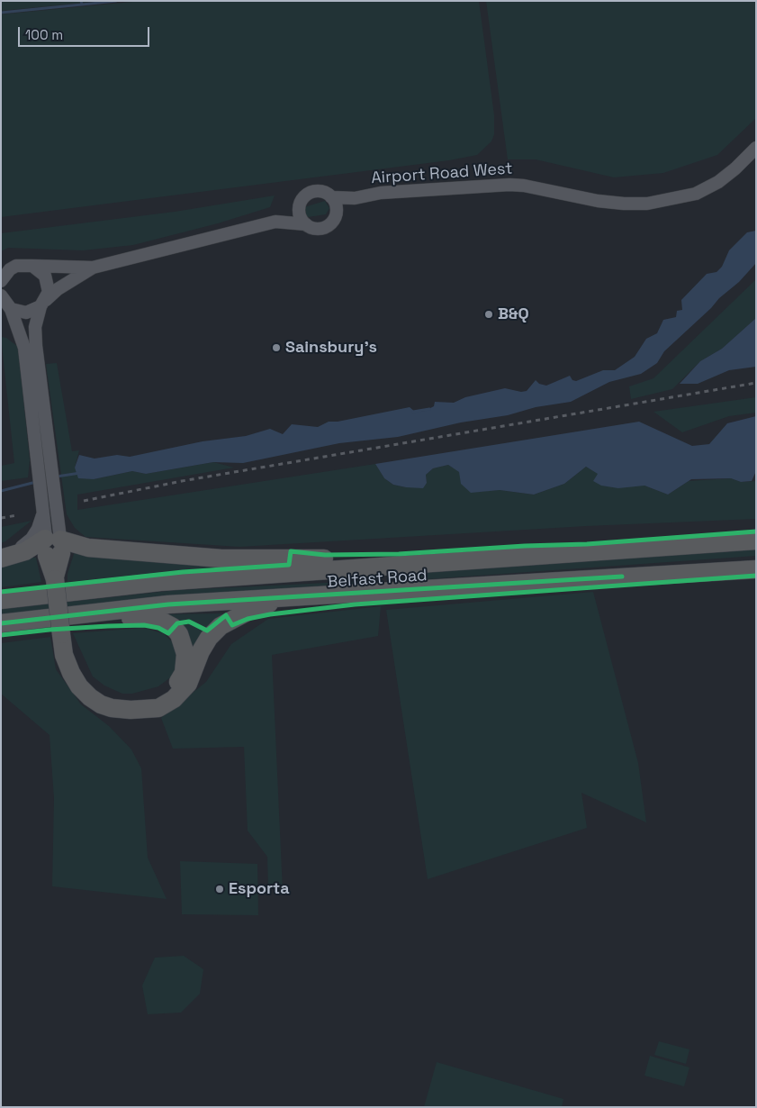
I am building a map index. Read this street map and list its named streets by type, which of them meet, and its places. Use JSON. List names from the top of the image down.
{
  "streets": {
    "highway": ["Belfast Road"],
    "street": ["Airport Road West"]
  },
  "places": ["B&Q", "Sainsbury's", "Esporta"],
  "scale_bar": "100 m"
}
